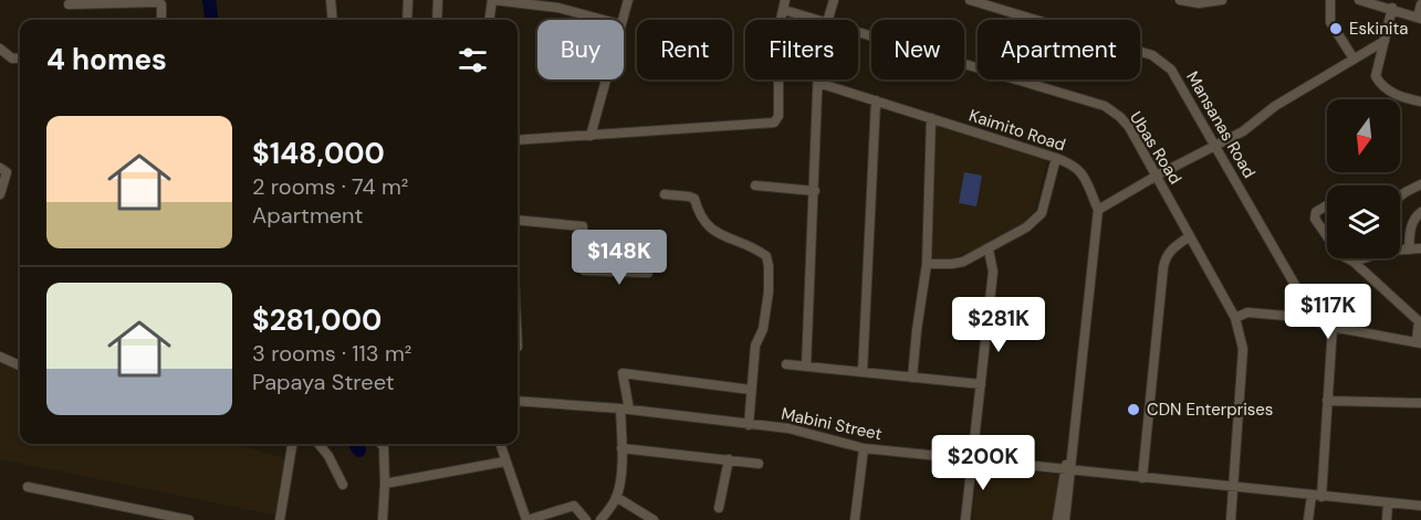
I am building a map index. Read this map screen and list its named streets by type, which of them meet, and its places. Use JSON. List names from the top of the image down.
{
  "streets": {
    "street": [
      "Mansanas Road",
      "Kaimito Road",
      "Ubas Road",
      "Mabini Street"
    ]
  },
  "crossings": [
    ["Kaimito Road", "Mabini Street"],
    ["Ubas Road", "Mabini Street"]
  ],
  "places": ["Eskinita", "CDN Enterprises"],
  "north": "bottom",
  "page": {
    "chip": [
      "Buy",
      "Rent",
      "Filters",
      "New",
      "Apartment"
    ],
    "heading": "4 homes",
    "list": [
      {
        "name": "$148,000",
        "note": "2 rooms · 74 m² · Apartment"
      },
      {
        "name": "$281,000",
        "note": "3 rooms · 113 m² · Papaya Street"
      }
    ],
    "price": [
      "$148K",
      "$117K",
      "$281K",
      "$200K"
    ]
  }
}
